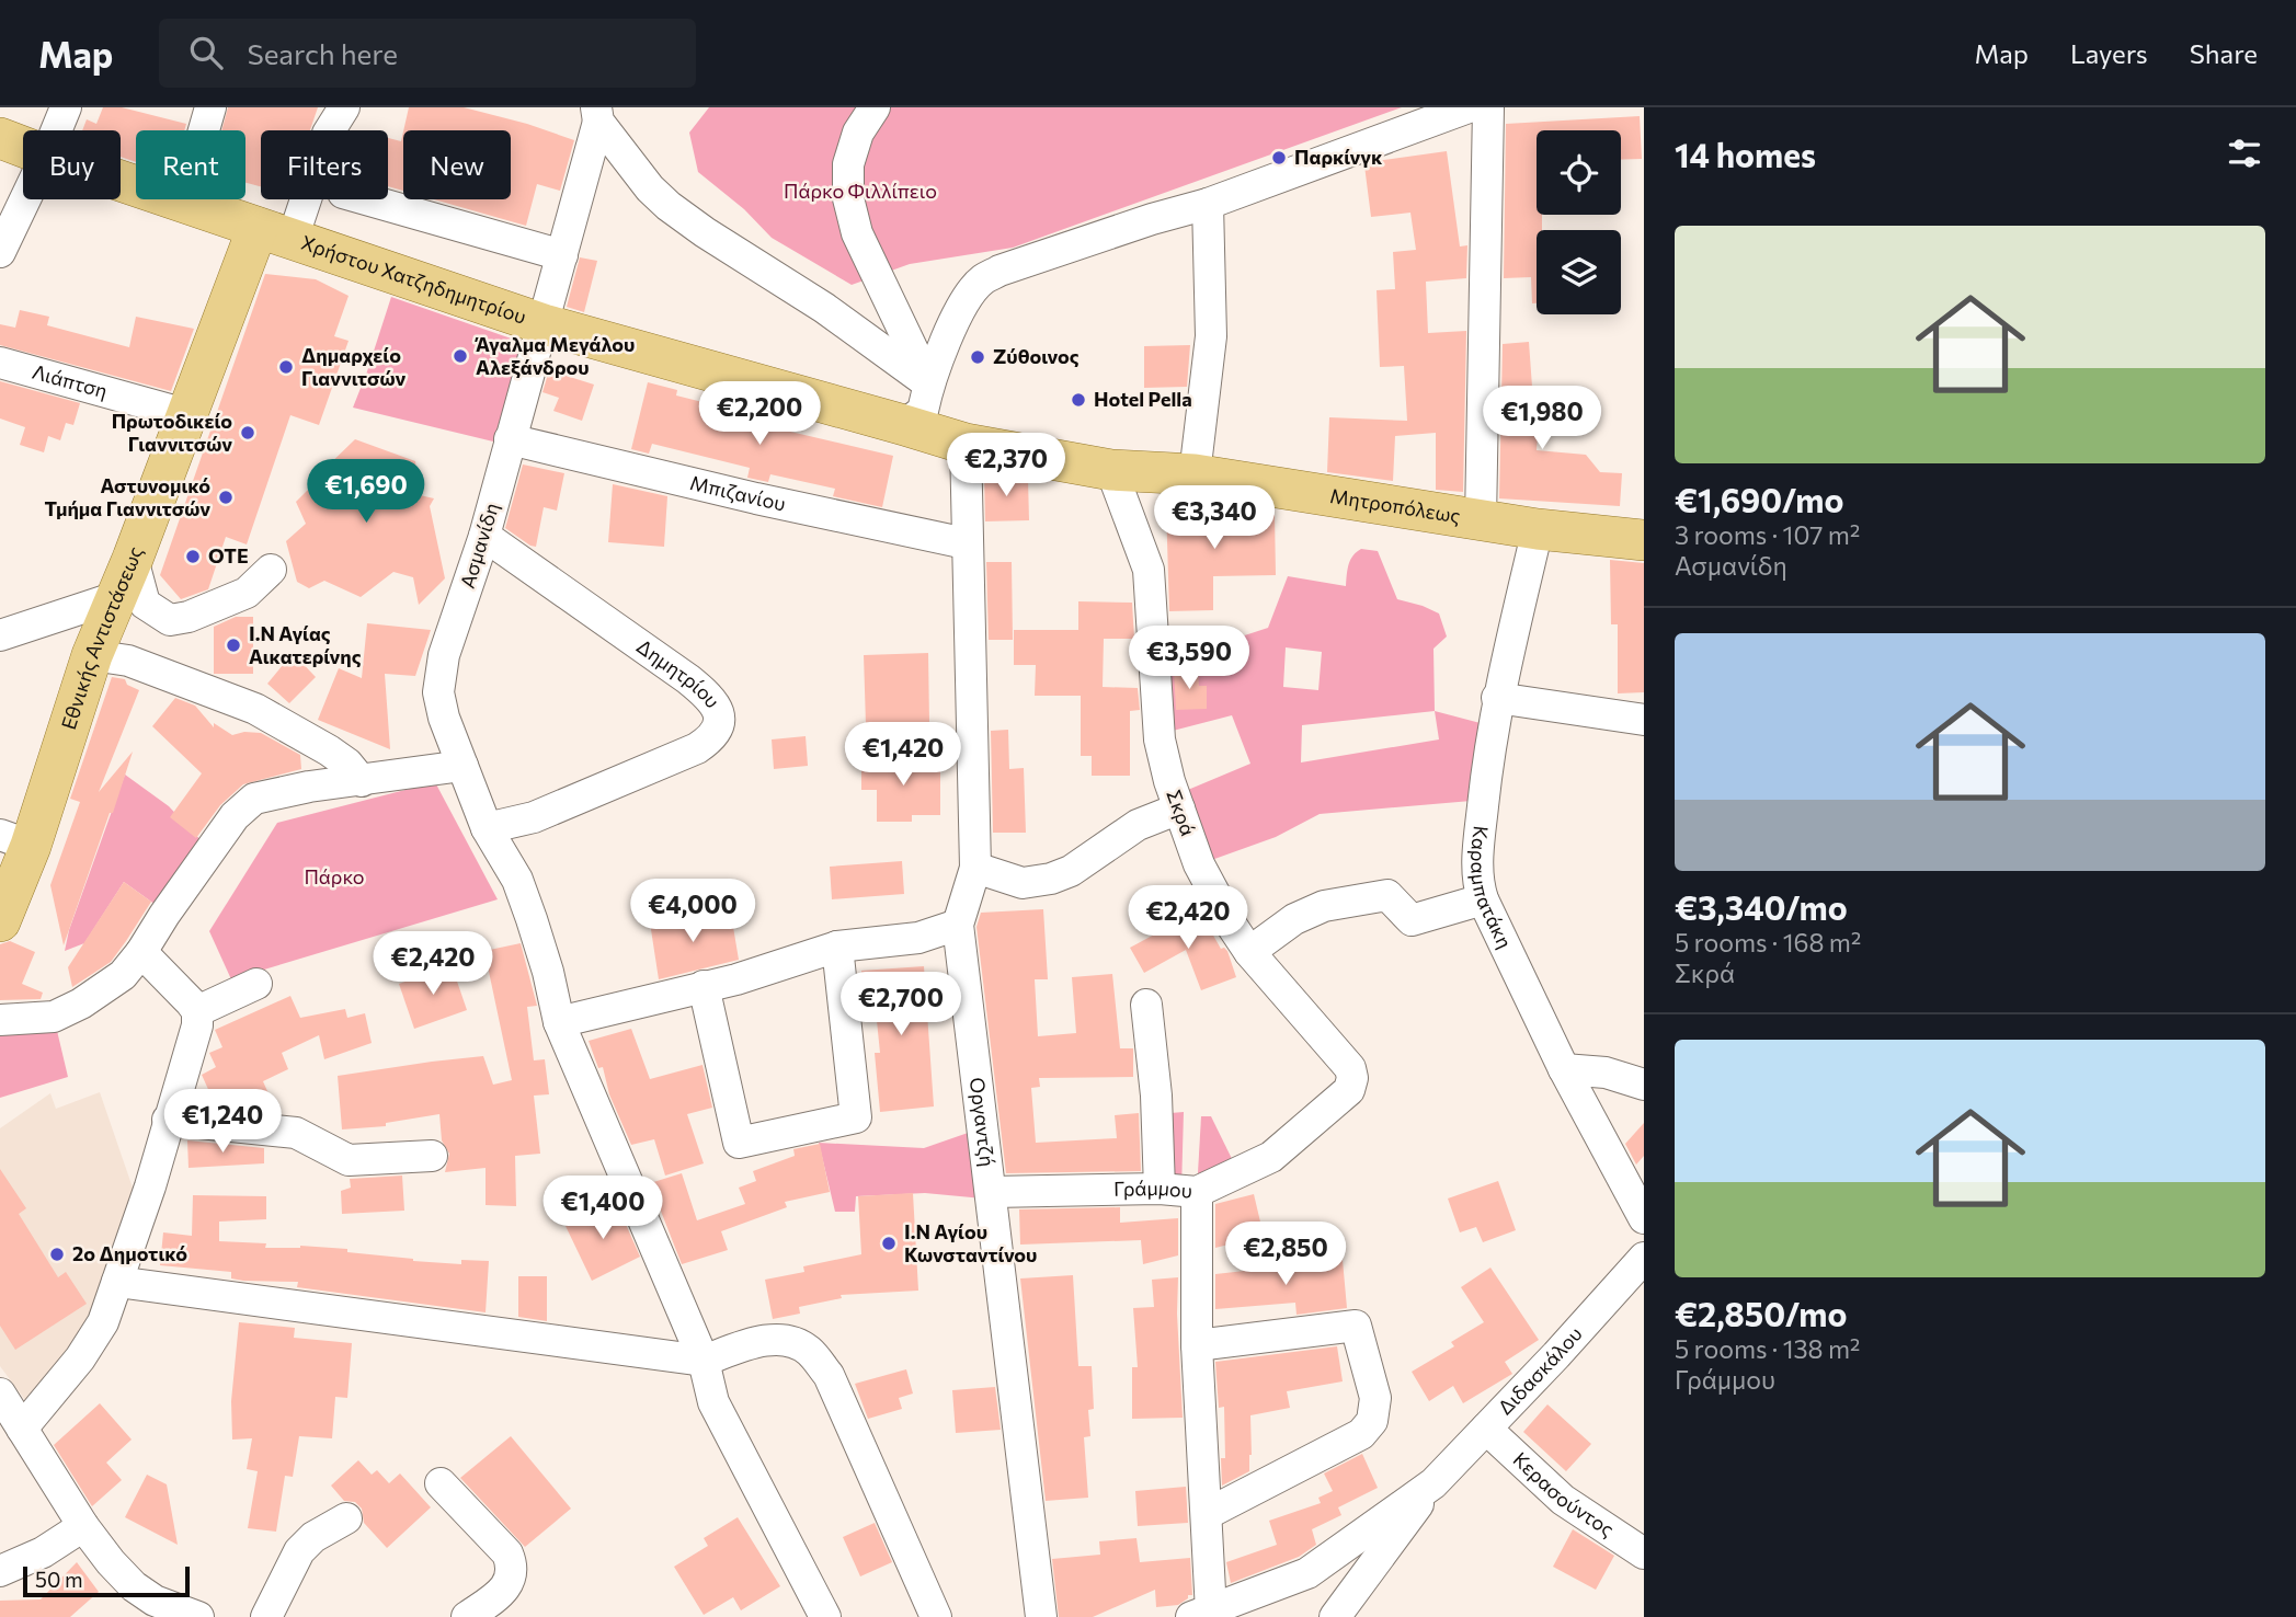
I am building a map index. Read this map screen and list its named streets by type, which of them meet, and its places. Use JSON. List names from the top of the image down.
{
  "streets": {
    "main road": ["Χρήστου Χατζηδημητρίου", "Μητροπόλεως", "Εθνικής Αντιστάσεως"],
    "street": [
      "Λιάπτση",
      "Μπιζανίου",
      "Ασμανίδη",
      "Δημητρίου",
      "Σκρά",
      "Καραμπατάκη",
      "Οργαντζή",
      "Γράμμου",
      "Διδασκάλου",
      "Κερασούντος"
    ]
  },
  "crossings": [
    ["Χρήστου Χατζηδημητρίου", "Μητροπόλεως"],
    ["Χρήστου Χατζηδημητρίου", "Ασμανίδη"],
    ["Χρήστου Χατζηδημητρίου", "Εθνικής Αντιστάσεως"],
    ["Χρήστου Χατζηδημητρίου", "Οργαντζή"],
    ["Λιάπτση", "Εθνικής Αντιστάσεως"],
    ["Μπιζανίου", "Ασμανίδη"],
    ["Μπιζανίου", "Οργαντζή"],
    ["Μητροπόλεως", "Σκρά"],
    ["Μητροπόλεως", "Καραμπατάκη"],
    ["Μητροπόλεως", "Οργαντζή"],
    ["Ασμανίδη", "Δημητρίου"],
    ["Σκρά", "Γράμμου"],
    ["Οργαντζή", "Γράμμου"],
    ["Διδασκάλου", "Κερασούντος"]
  ],
  "parks": ["Πάρκο Φιλλίπειο", "Πάρκο"],
  "places": [
    "Παρκίνγκ",
    "Άγαλμα Μεγάλου Αλεξάνδρου",
    "Ζύθοινος",
    "Δημαρχείο Γιαννιτσών",
    "Hotel Pella",
    "Πρωτοδικείο Γιαννιτσών",
    "Αστυνομικό Τμήμα Γιαννιτσών",
    "ΟΤΕ",
    "Ι.Ν Αγίας Αικατερίνης",
    "Ι.Ν Αγίου Κωνσταντίνου",
    "2ο Δημοτικό"
  ],
  "scale_bar": "50 m",
  "page": {
    "header": "Map",
    "search": "Search here",
    "nav": ["Map", "Layers", "Share"],
    "heading": "14 homes",
    "chip": [
      "Buy",
      "Rent",
      "Filters",
      "New"
    ],
    "list": [
      {
        "name": "€1,690/mo",
        "note": "3 rooms · 107 m² · Ασμανίδη"
      },
      {
        "name": "€3,340/mo",
        "note": "5 rooms · 168 m² · Σκρά"
      },
      {
        "name": "€2,850/mo",
        "note": "5 rooms · 138 m² · Γράμμου"
      }
    ],
    "price": [
      "€2,200",
      "€1,980",
      "€2,370",
      "€1,690",
      "€3,340",
      "€3,590",
      "€1,420",
      "€4,000",
      "€2,420",
      "€2,420",
      "€2,700",
      "€1,240",
      "€1,400",
      "€2,850"
    ],
    "scale": "50 m"
  }
}
